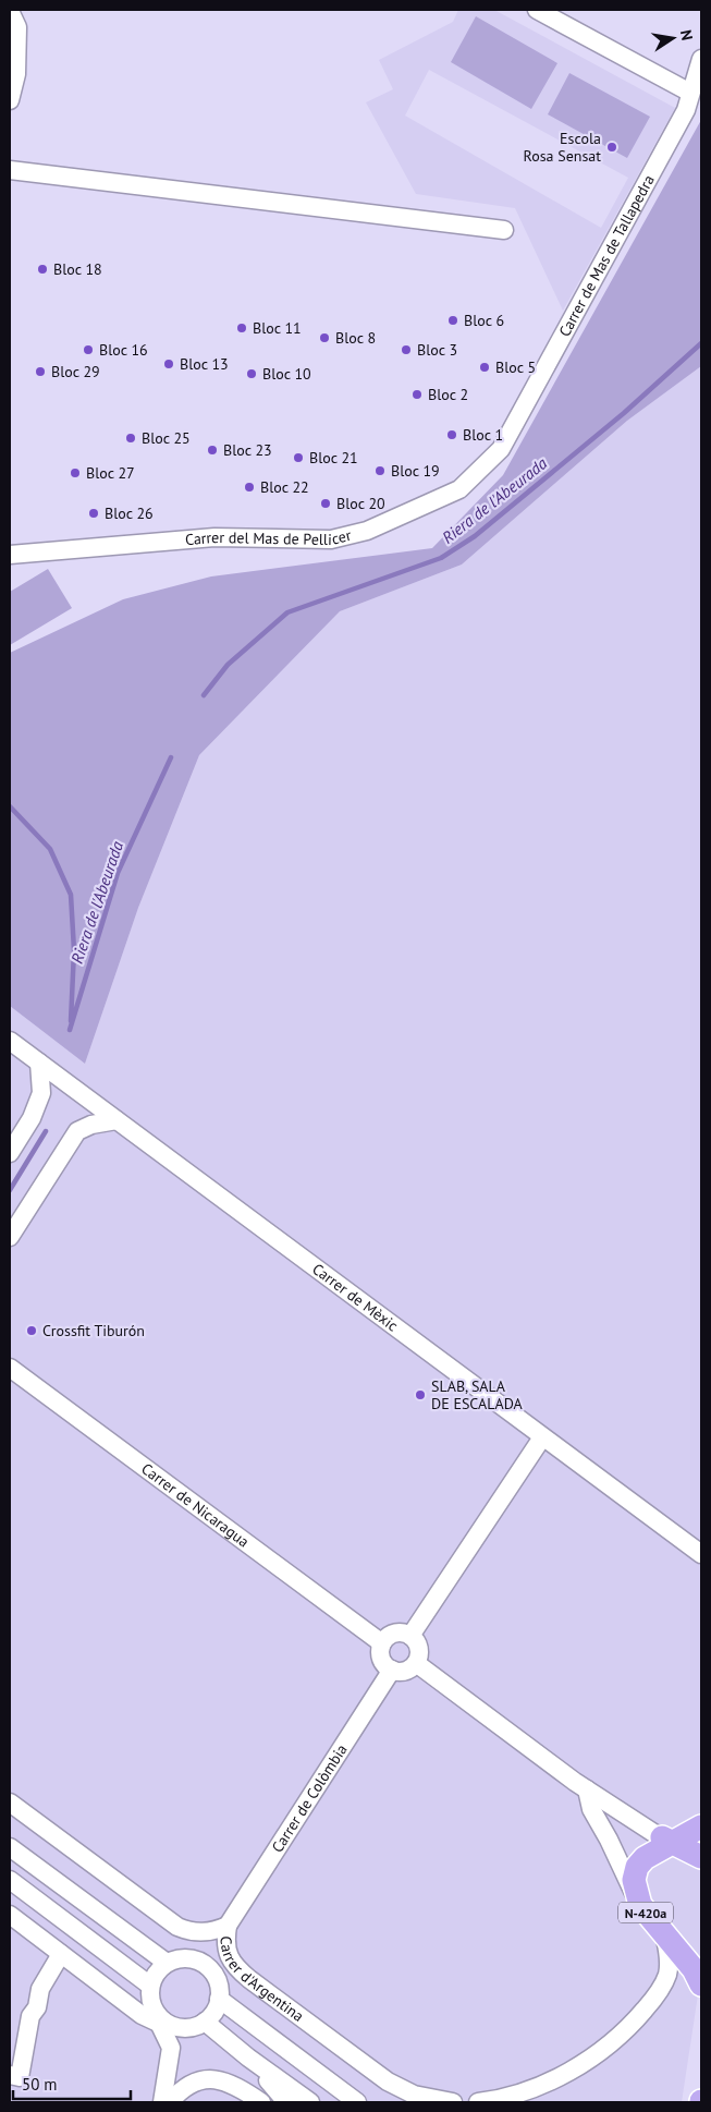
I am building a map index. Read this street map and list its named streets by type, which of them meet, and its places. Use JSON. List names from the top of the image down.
{
  "streets": {
    "main road": ["N-420a"],
    "street": [
      "Carrer de Mas de Tallapedra",
      "Carrer del Mas de Pellicer",
      "Carrer de Mèxic",
      "Carrer de Nicaragua",
      "Carrer de Colòmbia",
      "Carrer d'Argentina"
    ]
  },
  "crossings": [
    ["Carrer de Mas de Tallapedra", "Carrer del Mas de Pellicer"],
    ["Carrer de Nicaragua", "Carrer de Colòmbia"],
    ["Carrer de Colòmbia", "Carrer d'Argentina"]
  ],
  "water": ["Riera de l'Abeurada"],
  "places": [
    "Escola Rosa Sensat",
    "Bloc 18",
    "Bloc 6",
    "Bloc 11",
    "Bloc 8",
    "Bloc 16",
    "Bloc 3",
    "Bloc 13",
    "Bloc 5",
    "Bloc 29",
    "Bloc 10",
    "Bloc 2",
    "Bloc 1",
    "Bloc 25",
    "Bloc 23",
    "Bloc 21",
    "Bloc 19",
    "Bloc 27",
    "Bloc 22",
    "Bloc 20",
    "Bloc 26",
    "Crossfit Tiburón",
    "SLAB, SALA DE ESCALADA"
  ],
  "scale_bar": "50 m",
  "north": "right"
}
